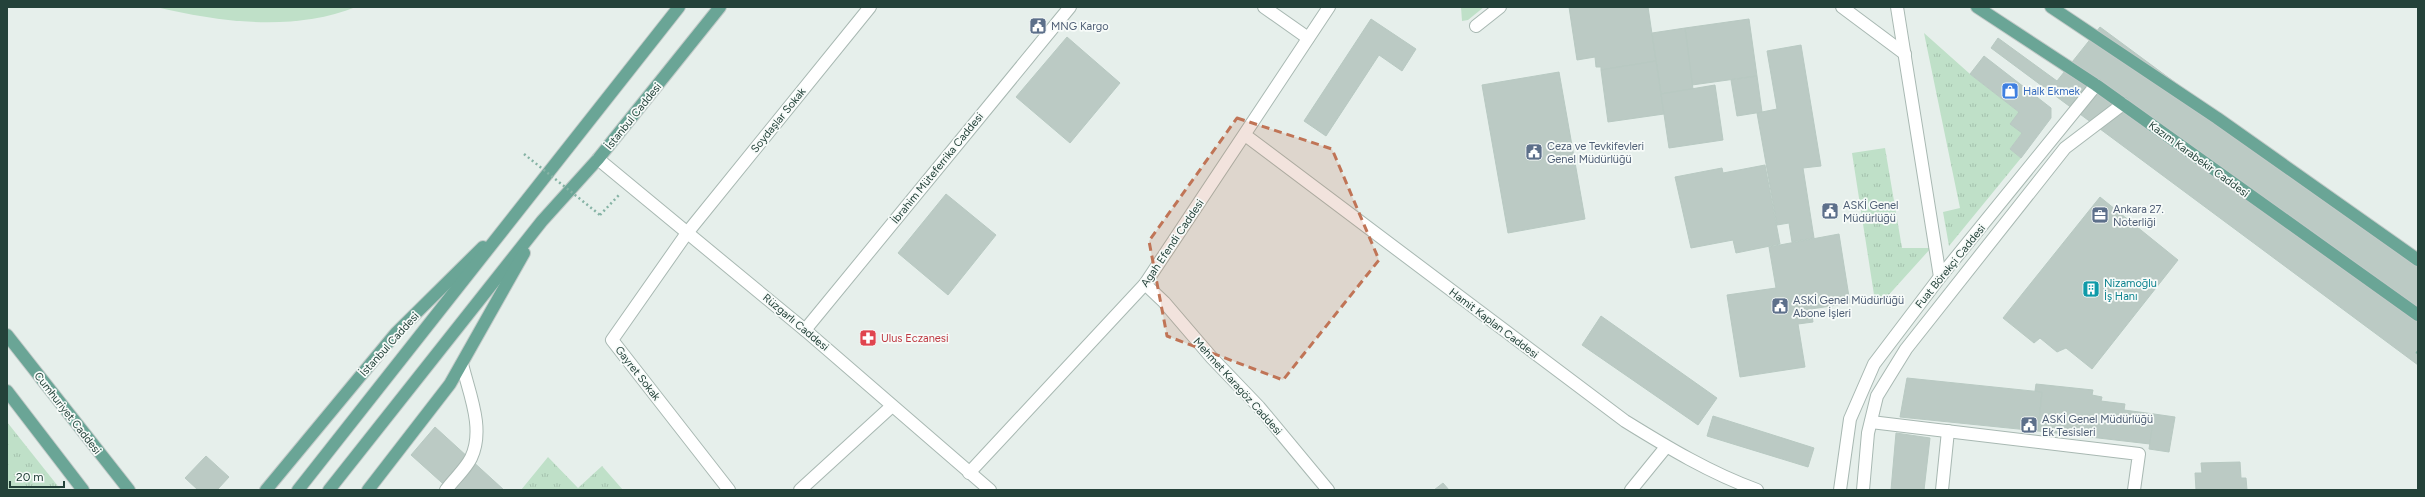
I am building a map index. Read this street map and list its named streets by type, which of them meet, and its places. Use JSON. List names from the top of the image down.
{
  "streets": {
    "main road": ["İstanbul Caddesi", "Kazım Karabekir Caddesi", "Cumhuriyet Caddesi"],
    "street": [
      "Soydaşlar Sokak",
      "İbrahim Müteferrika Caddesi",
      "Agah Efendi Caddesi",
      "Fuat Börekçi Caddesi",
      "Rüzgarlı Caddesi",
      "Hamit Kaplan Caddesi",
      "Gayret Sokak",
      "Mehmet Karagöz Caddesi"
    ]
  },
  "crossings": [
    ["İstanbul Caddesi", "Rüzgarlı Caddesi"],
    ["Soydaşlar Sokak", "Rüzgarlı Caddesi"],
    ["Soydaşlar Sokak", "Gayret Sokak"],
    ["Kazım Karabekir Caddesi", "Fuat Börekçi Caddesi"],
    ["İbrahim Müteferrika Caddesi", "Rüzgarlı Caddesi"],
    ["Agah Efendi Caddesi", "Rüzgarlı Caddesi"],
    ["Agah Efendi Caddesi", "Hamit Kaplan Caddesi"],
    ["Agah Efendi Caddesi", "Mehmet Karagöz Caddesi"],
    ["Rüzgarlı Caddesi", "Gayret Sokak"]
  ],
  "places": {
    "public building": [
      "MNG Kargo",
      "Ceza ve Tevkifevleri Genel Müdürlüğü",
      "ASKİ Genel Müdürlüğü",
      "ASKİ Genel Müdürlüğü Abone İşleri",
      "ASKİ Genel Müdürlüğü Ek Tesisleri"
    ],
    "shop": ["Halk Ekmek"],
    "office": ["Ankara 27. Noterliği"],
    "building": ["Nizamoğlu İş Hanı"],
    "pharmacy": ["Ulus Eczanesi"]
  },
  "scale_bar": "20 m"
}
